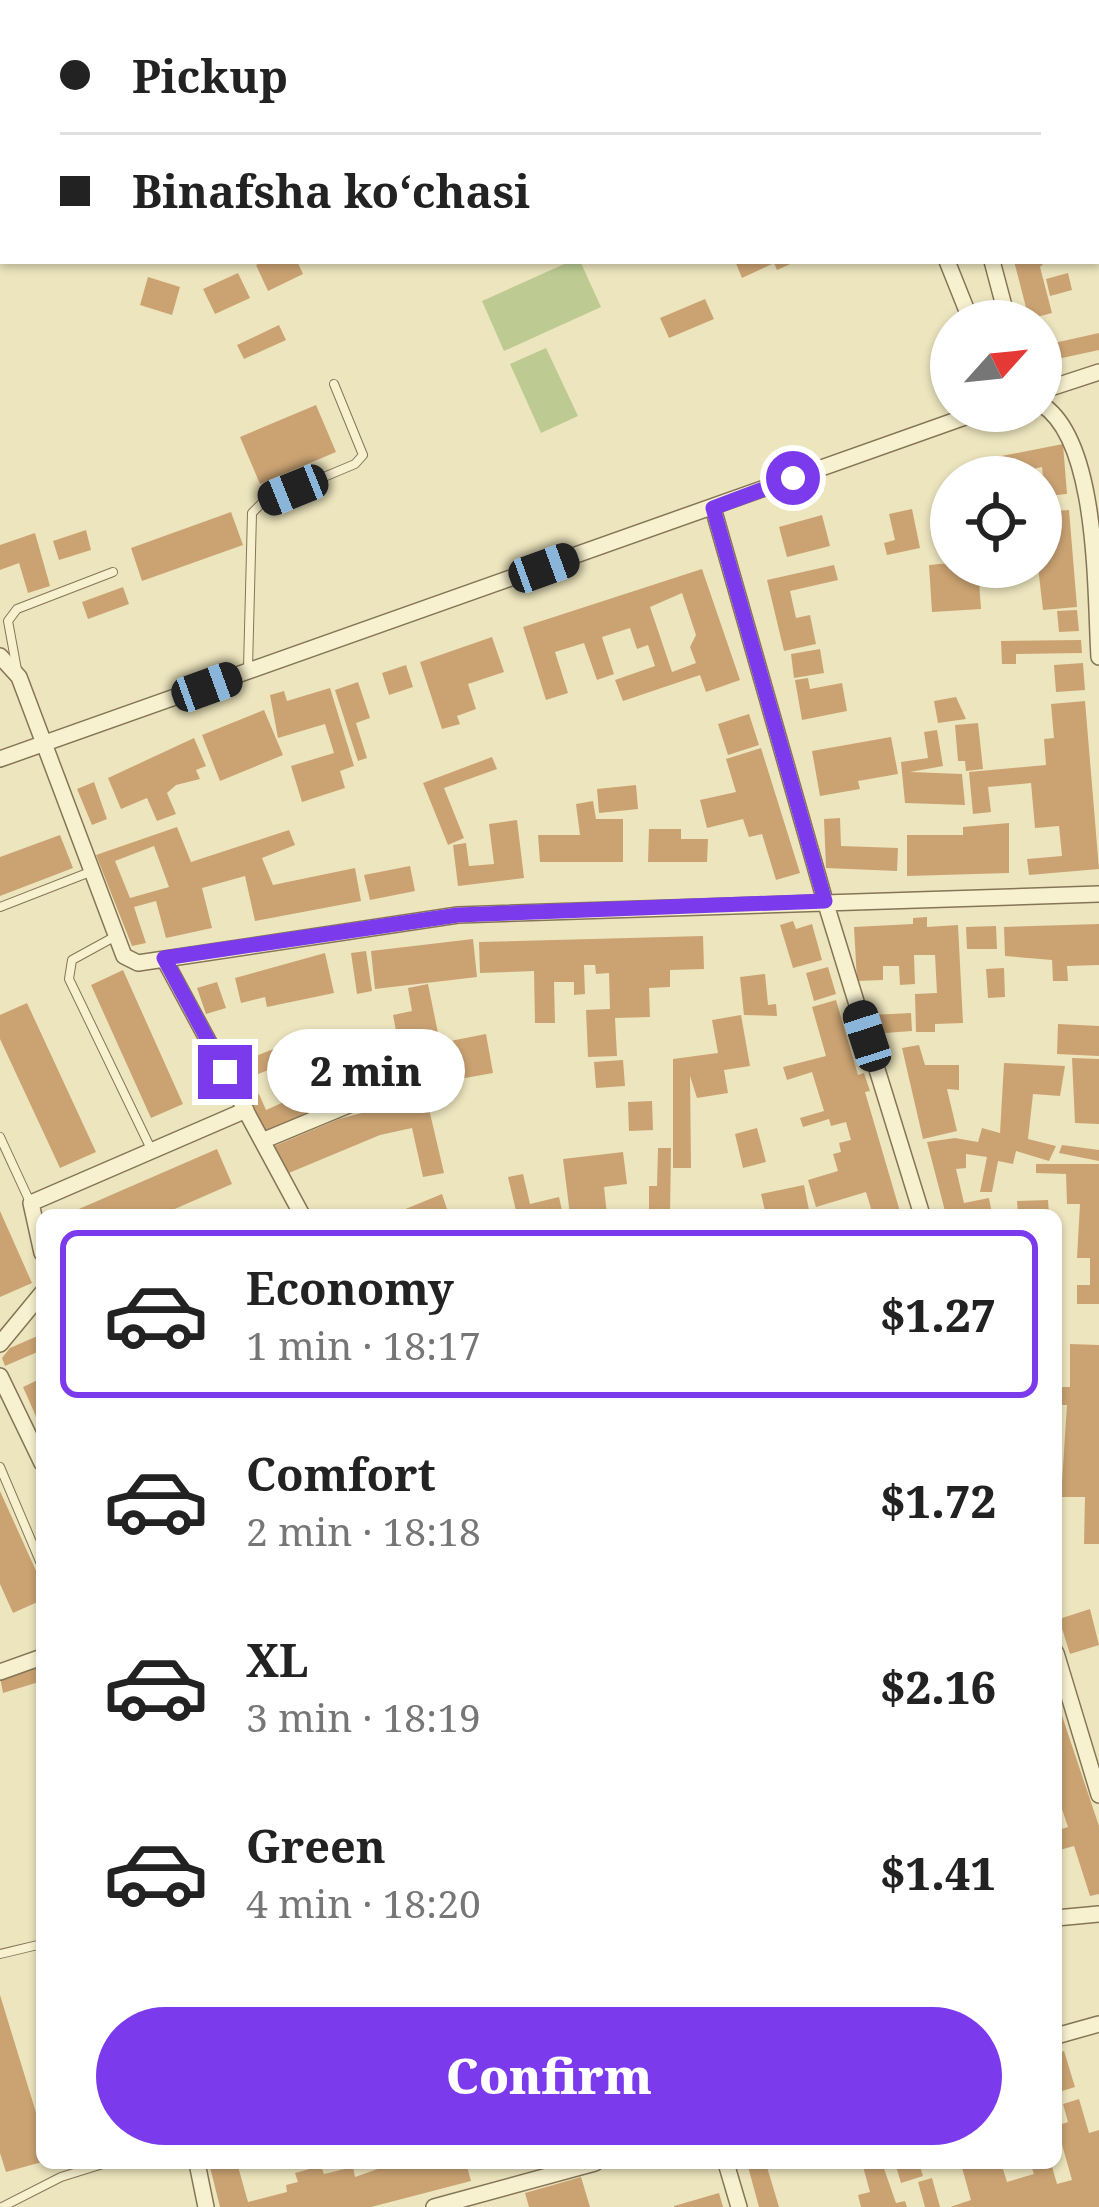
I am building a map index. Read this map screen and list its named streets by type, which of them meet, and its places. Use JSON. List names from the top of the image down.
{
  "north": "top right",
  "page": {
    "banner": ["Pickup", "Binafsha koʻchasi"],
    "bubble": "2 min",
    "list": [
      {
        "name": "Economy",
        "note": "1 min · 18:17",
        "value": "$1.27"
      },
      {
        "name": "Comfort",
        "note": "2 min · 18:18",
        "value": "$1.72"
      },
      {
        "name": "XL",
        "note": "3 min · 18:19",
        "value": "$2.16"
      },
      {
        "name": "Green",
        "note": "4 min · 18:20",
        "value": "$1.41"
      }
    ],
    "buttons": "Confirm"
  }
}
